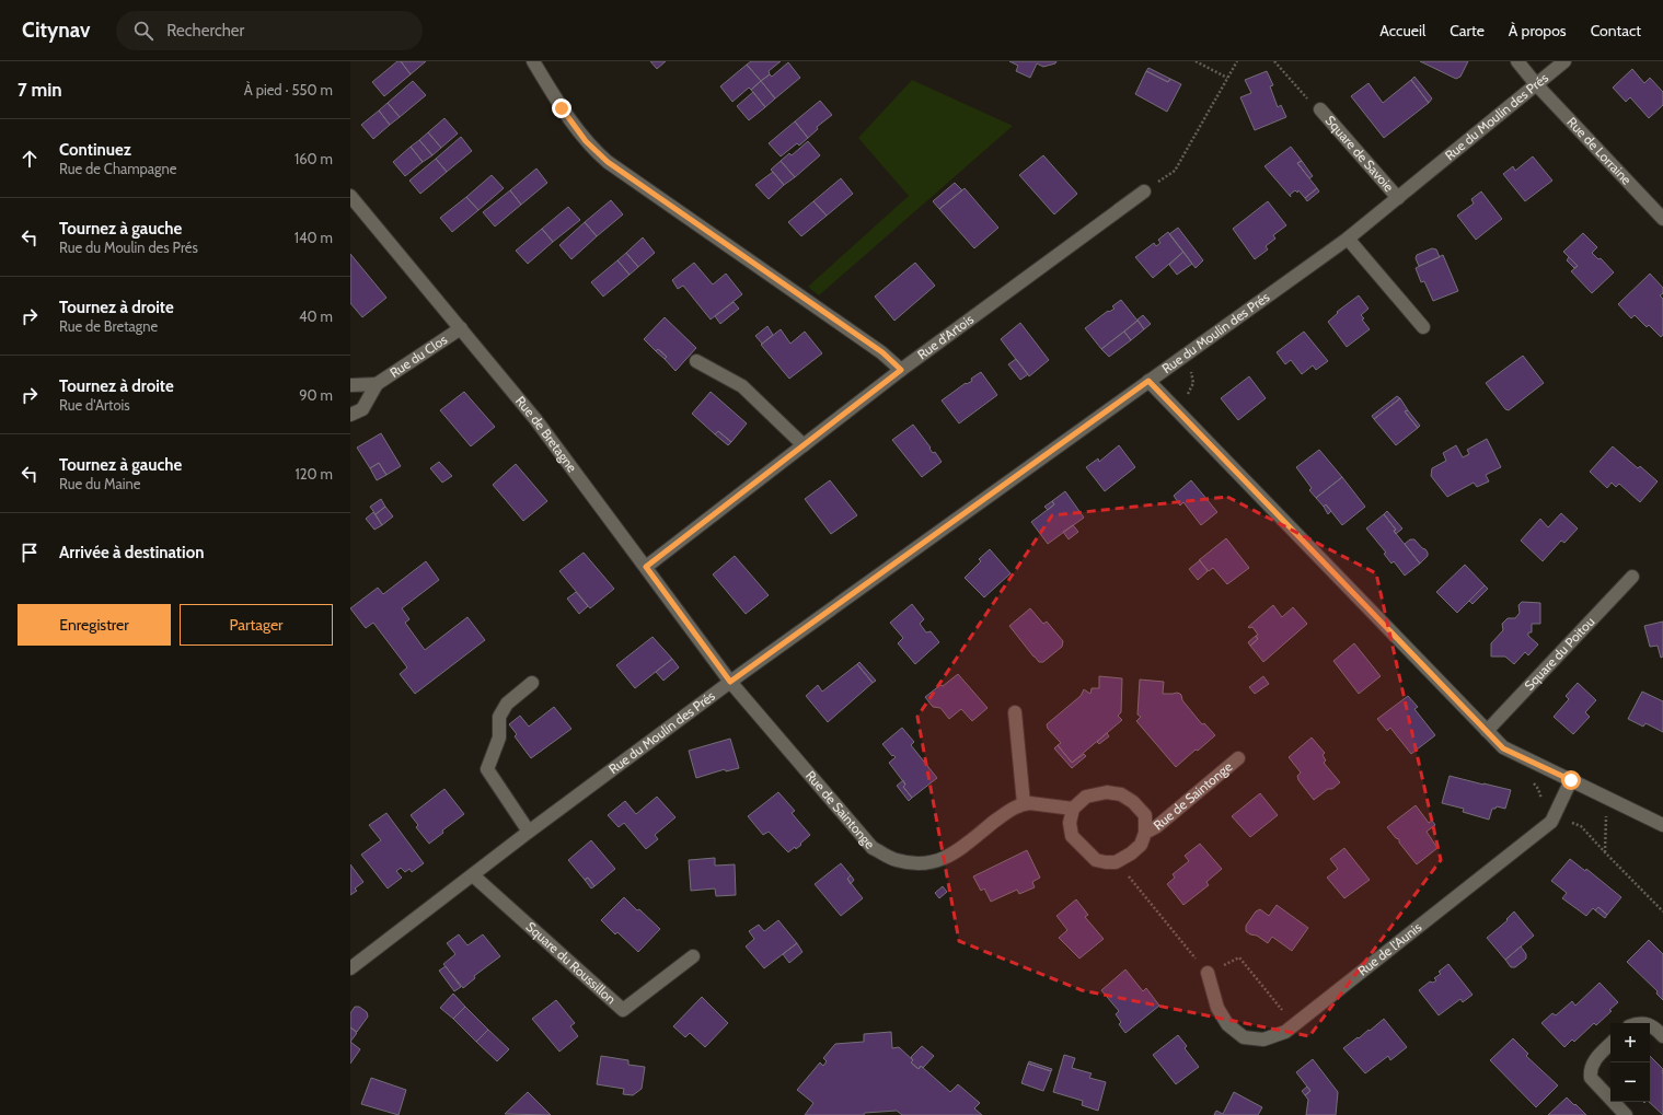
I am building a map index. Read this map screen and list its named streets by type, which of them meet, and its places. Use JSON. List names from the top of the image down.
{
  "streets": {
    "street": [
      "Rue du Moulin des Prés",
      "Rue de Lorraine",
      "Square de Savoie",
      "Rue d'Artois",
      "Rue du Clos",
      "Rue de Bretagne",
      "Square du Poitou",
      "Rue de Saintonge",
      "Rue de l'Aunis",
      "Square du Roussillon"
    ]
  },
  "crossings": [
    ["Rue du Moulin des Prés", "Rue de Lorraine"],
    ["Rue du Moulin des Prés", "Square de Savoie"],
    ["Rue du Moulin des Prés", "Rue de Bretagne"],
    ["Rue du Moulin des Prés", "Rue de Saintonge"],
    ["Rue du Moulin des Prés", "Square du Roussillon"],
    ["Rue d'Artois", "Rue de Bretagne"],
    ["Rue du Clos", "Rue de Bretagne"],
    ["Rue de Bretagne", "Rue de Saintonge"]
  ],
  "page": {
    "header": "Citynav",
    "search": "Rechercher",
    "nav": [
      "Accueil",
      "Carte",
      "À propos",
      "Contact"
    ],
    "heading": ["7 min", "À pied · 550 m"],
    "list": [
      ["Continuez", "Rue de Champagne", "160 m"],
      ["Tournez à gauche", "Rue du Moulin des Prés", "140 m"],
      ["Tournez à droite", "Rue de Bretagne", "40 m"],
      ["Tournez à droite", "Rue d'Artois", "90 m"],
      ["Tournez à gauche", "Rue du Maine", "120 m"],
      "Arrivée à destination"
    ],
    "buttons": ["Enregistrer", "Partager"],
    "map_buttons": ["+", "−"]
  }
}
